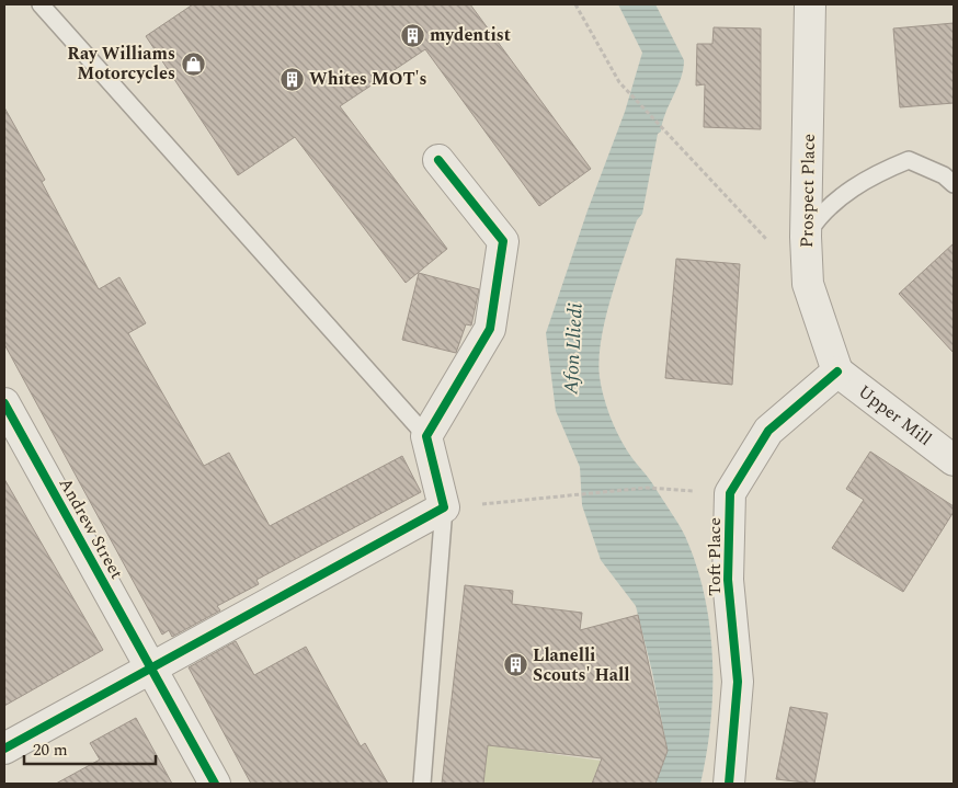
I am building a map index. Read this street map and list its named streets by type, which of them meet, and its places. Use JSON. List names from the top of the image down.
{
  "streets": {
    "street": [
      "Prospect Place",
      "Upper Mill",
      "Andrew Street",
      "Toft Place"
    ]
  },
  "crossings": [
    ["Prospect Place", "Upper Mill"],
    ["Prospect Place", "Toft Place"],
    ["Upper Mill", "Toft Place"]
  ],
  "water": ["Afon Lliedi"],
  "places": {
    "building": ["mydentist", "Whites MOT's", "Llanelli Scouts' Hall"],
    "shop": ["Ray Williams Motorcycles"]
  },
  "scale_bar": "20 m"
}
